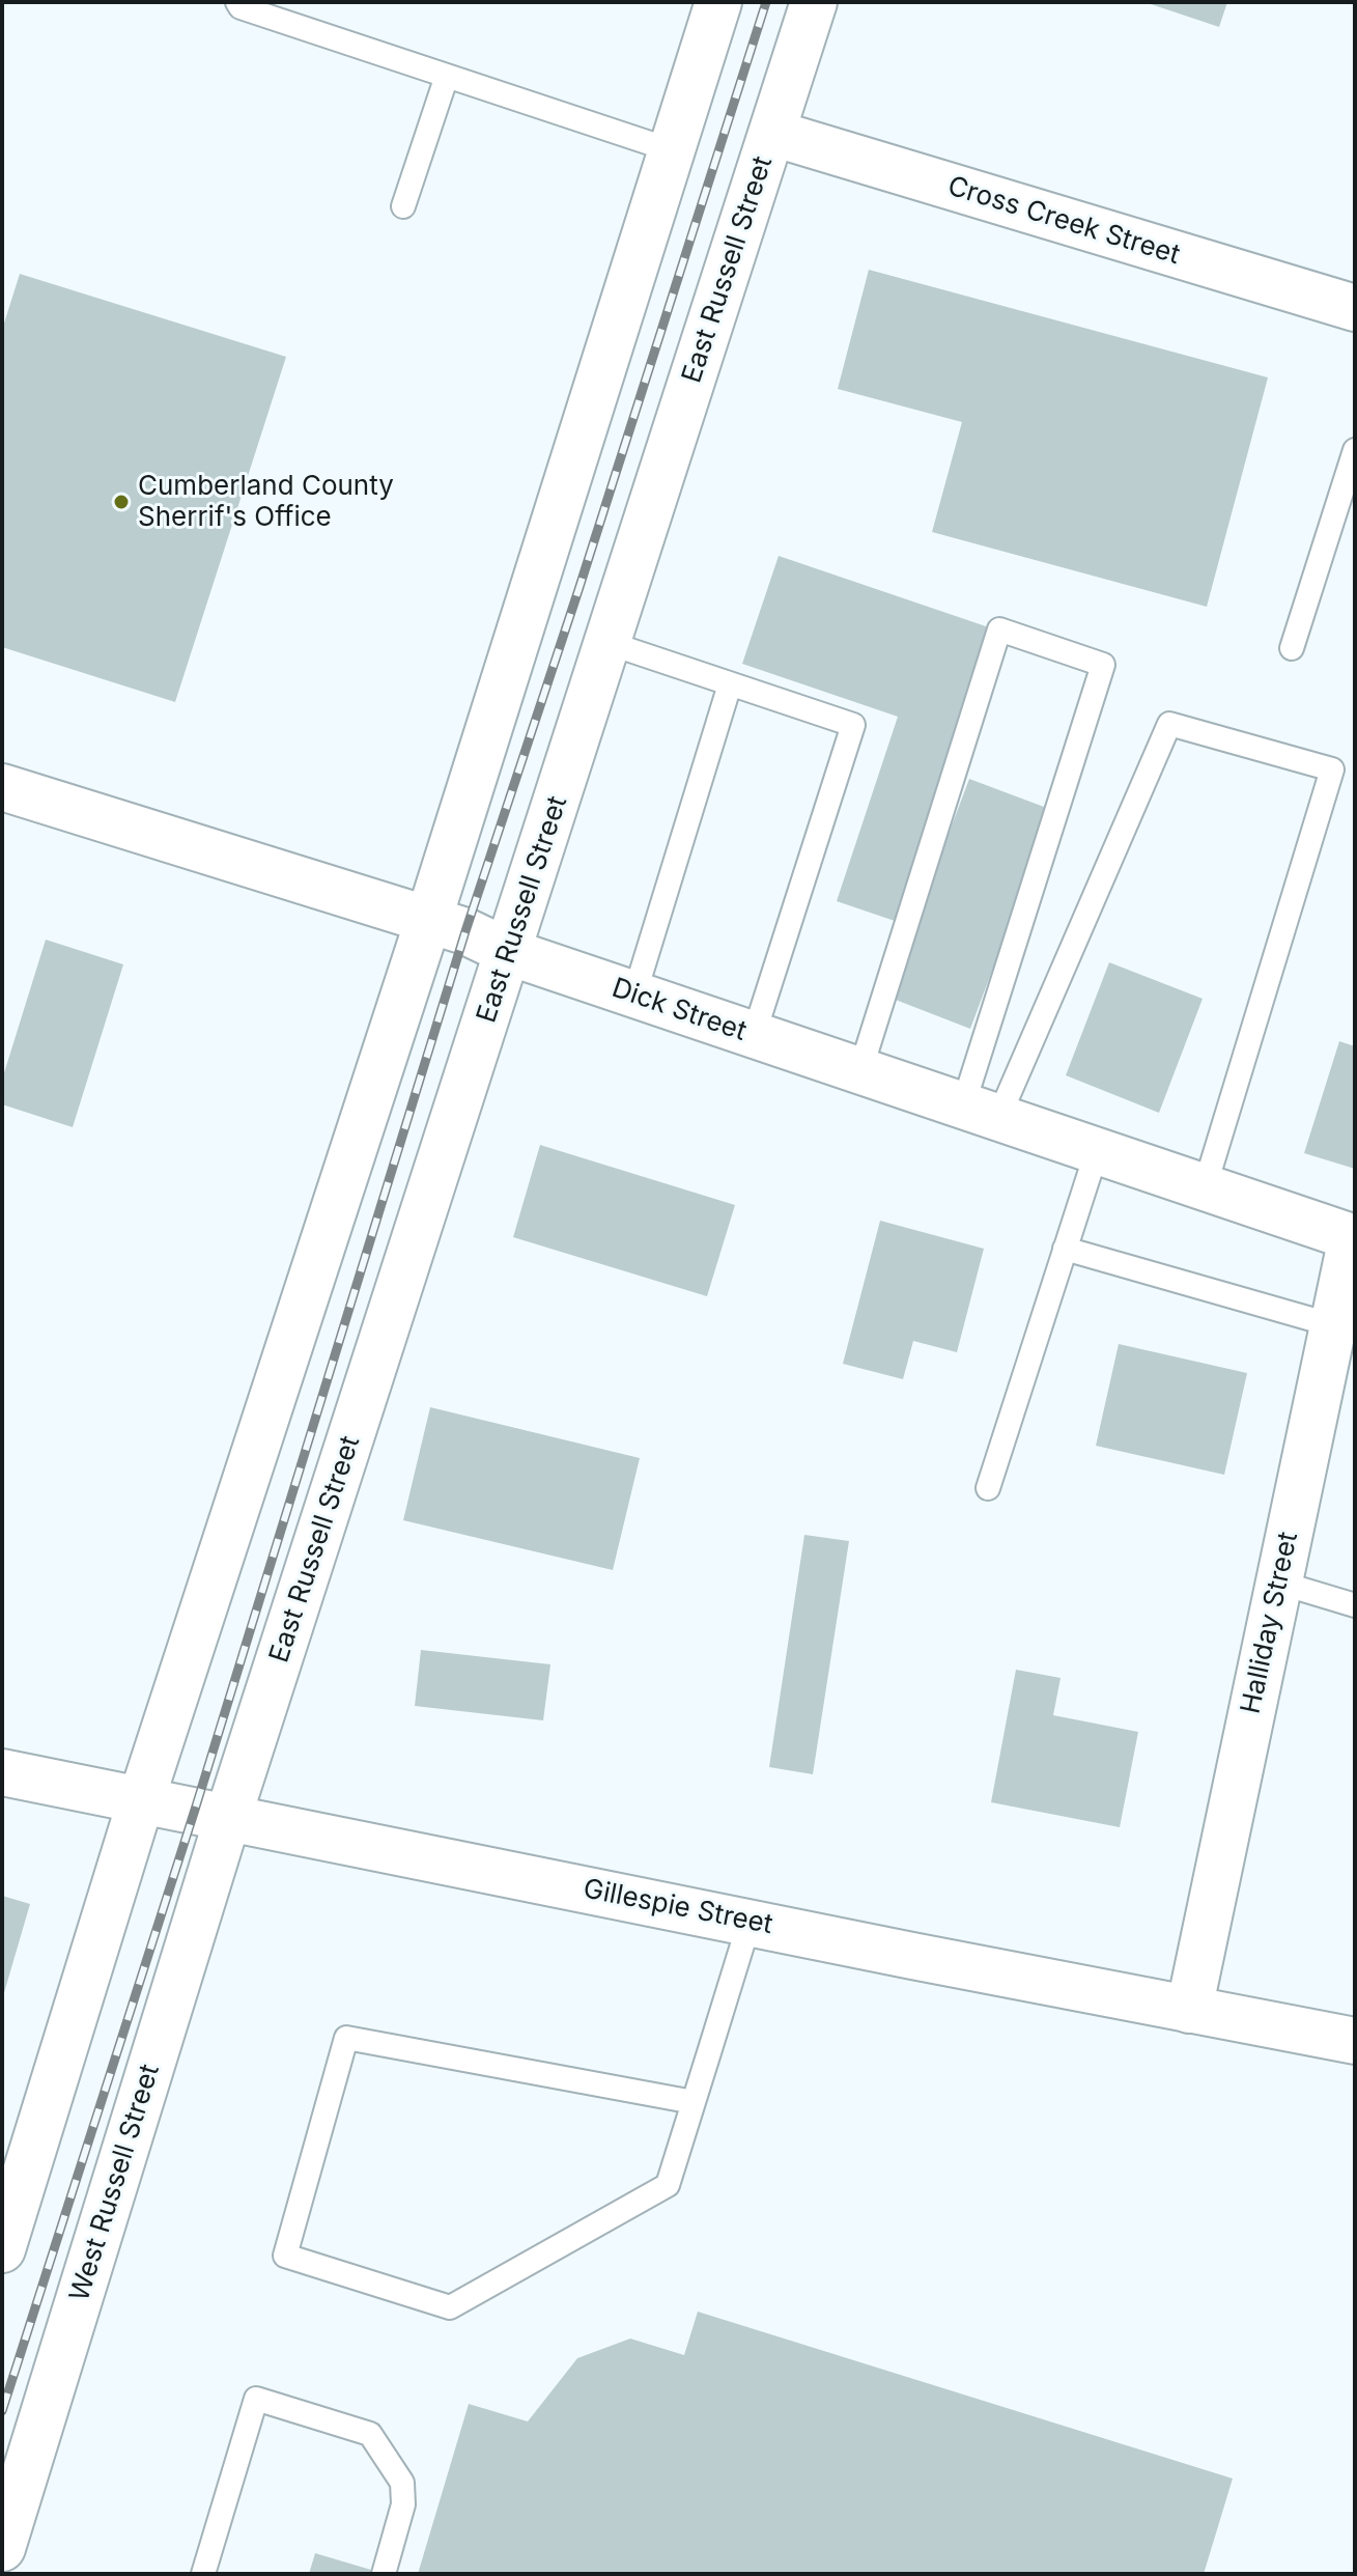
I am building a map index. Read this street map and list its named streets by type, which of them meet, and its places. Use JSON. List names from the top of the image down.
{
  "streets": {
    "main road": [
      "Cross Creek Street",
      "East Russell Street",
      "Dick Street",
      "Halliday Street",
      "Gillespie Street",
      "West Russell Street"
    ]
  },
  "crossings": [
    ["Cross Creek Street", "East Russell Street"],
    ["East Russell Street", "Dick Street"],
    ["East Russell Street", "Gillespie Street"],
    ["East Russell Street", "West Russell Street"],
    ["Dick Street", "Halliday Street"],
    ["Halliday Street", "Gillespie Street"],
    ["Gillespie Street", "West Russell Street"]
  ],
  "places": ["Cumberland County Sherrif's Office"]
}
